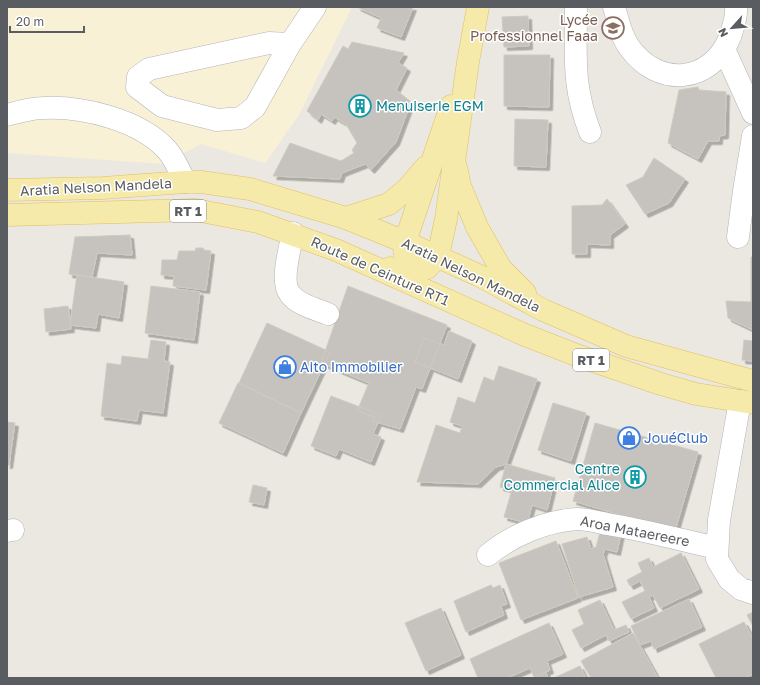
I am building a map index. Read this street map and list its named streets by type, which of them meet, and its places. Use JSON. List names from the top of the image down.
{
  "streets": {
    "main road": ["Aratia Nelson Mandela", "RT 1", "Route de Ceinture RT1"],
    "street": ["Aroa Mataereere"]
  },
  "places": {
    "school or university": ["Lycée Professionnel Faaa"],
    "building": ["Menuiserie EGM", "Centre Commercial Alice"],
    "shop": ["Aito Immobilier", "JouéClub"]
  },
  "scale_bar": "20 m",
  "north": "bottom left"
}
